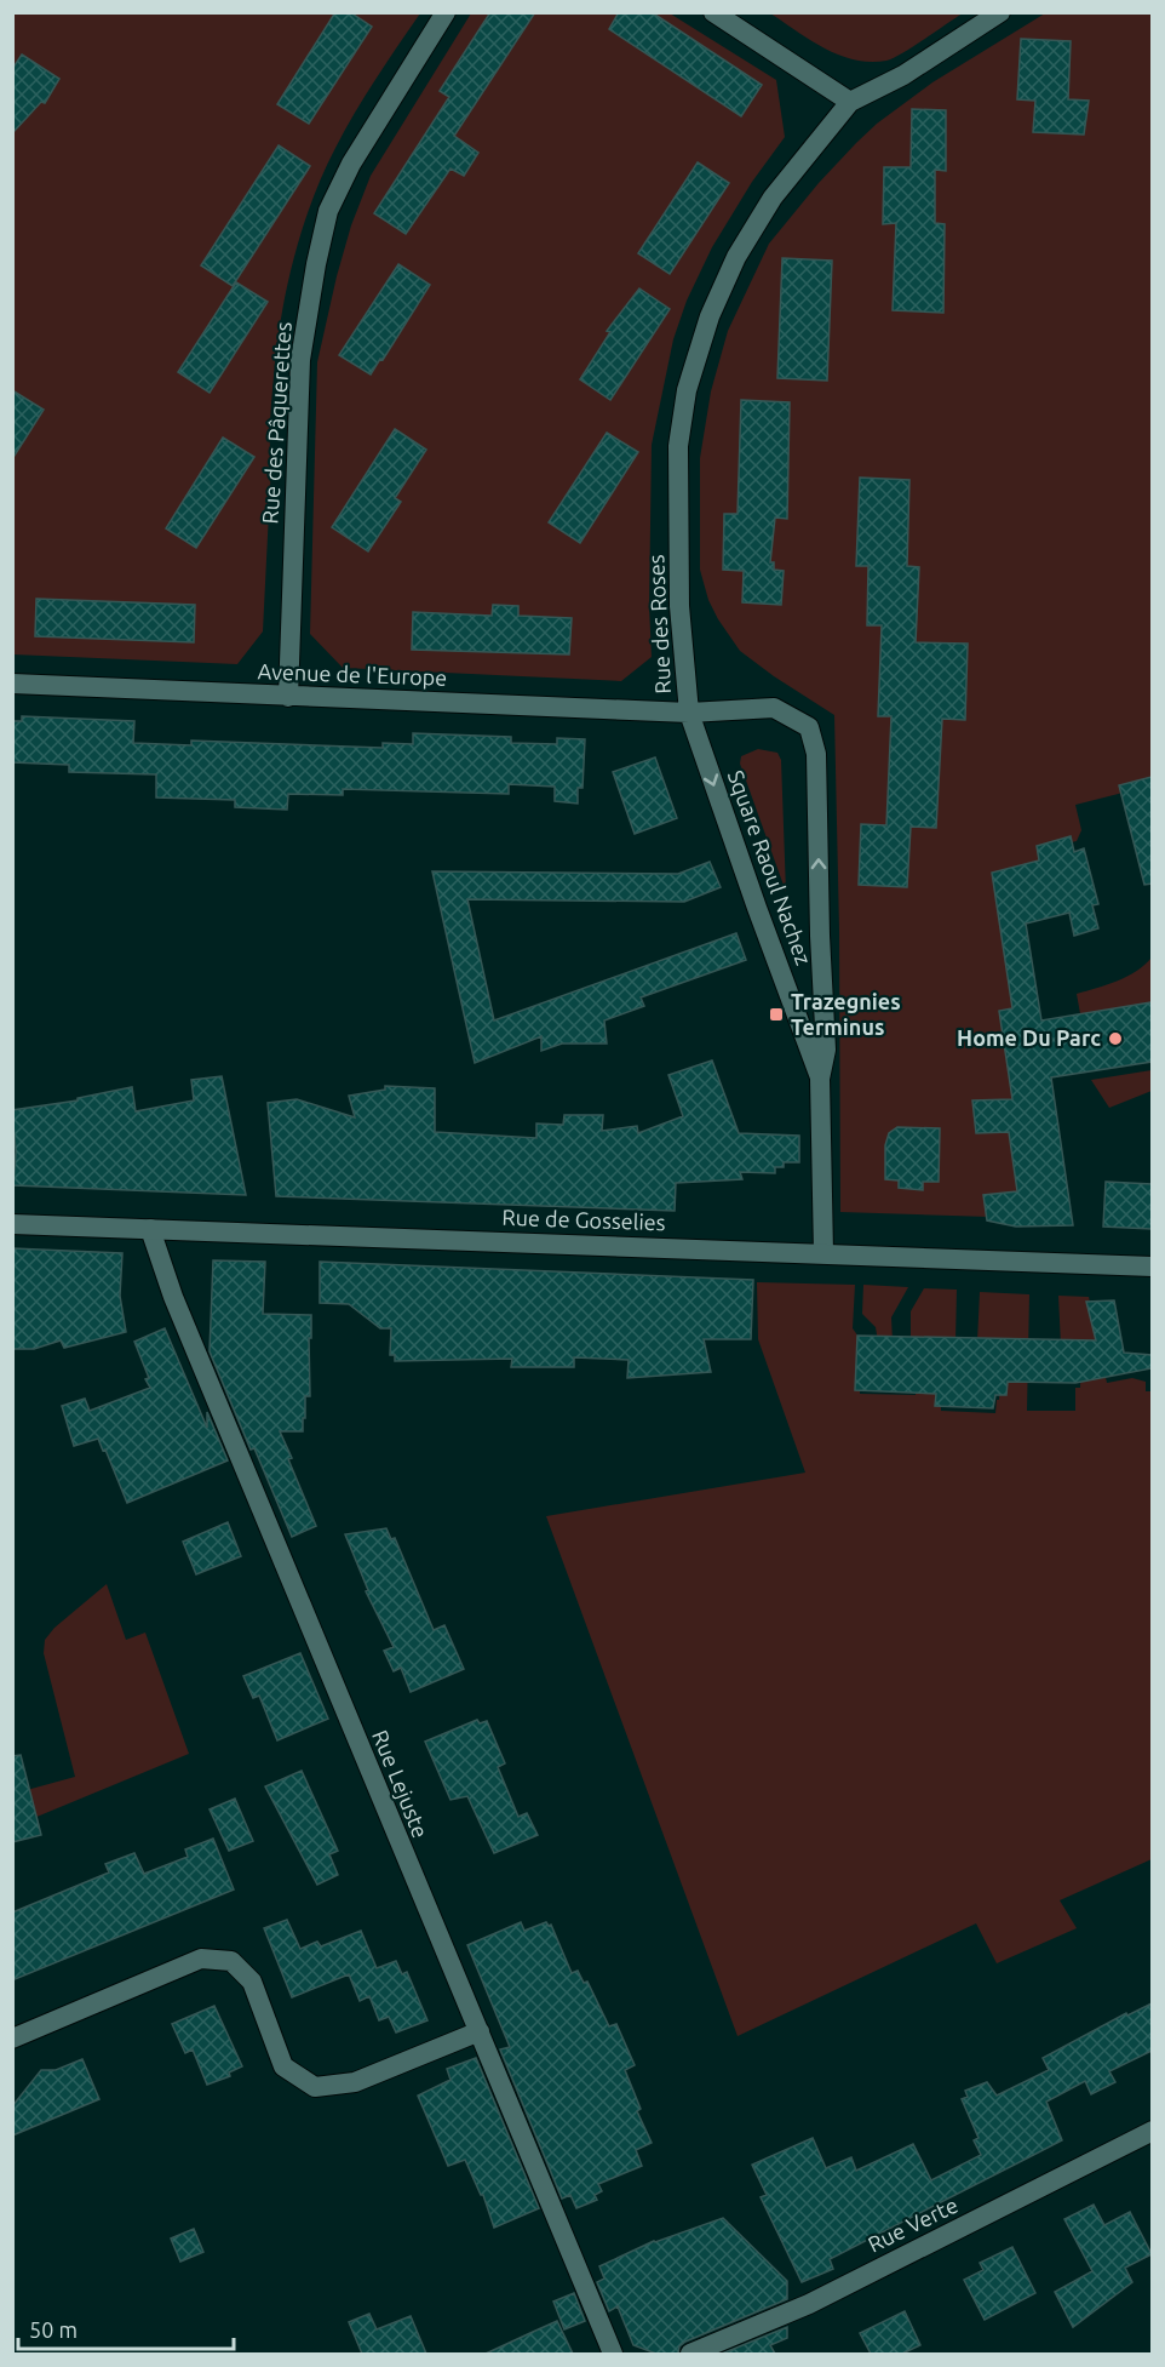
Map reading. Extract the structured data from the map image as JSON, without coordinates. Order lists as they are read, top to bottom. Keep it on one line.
{"streets":{"street":["Rue des Pâquerettes","Rue des Roses","Avenue de l'Europe","Square Raoul Nachez","Rue de Gosselies","Rue Lejuste","Rue Verte"]},"crossings":[["Rue des Pâquerettes","Avenue de l'Europe"],["Rue des Roses","Avenue de l'Europe"],["Rue des Roses","Square Raoul Nachez"],["Rue des Roses","Rue de Gosselies"],["Avenue de l'Europe","Square Raoul Nachez"],["Rue de Gosselies","Rue Lejuste"]],"one_way":["Square Raoul Nachez"],"places":{"transit":["Trazegnies Terminus"],"other":["Home Du Parc"]},"scale_bar":"50 m"}
